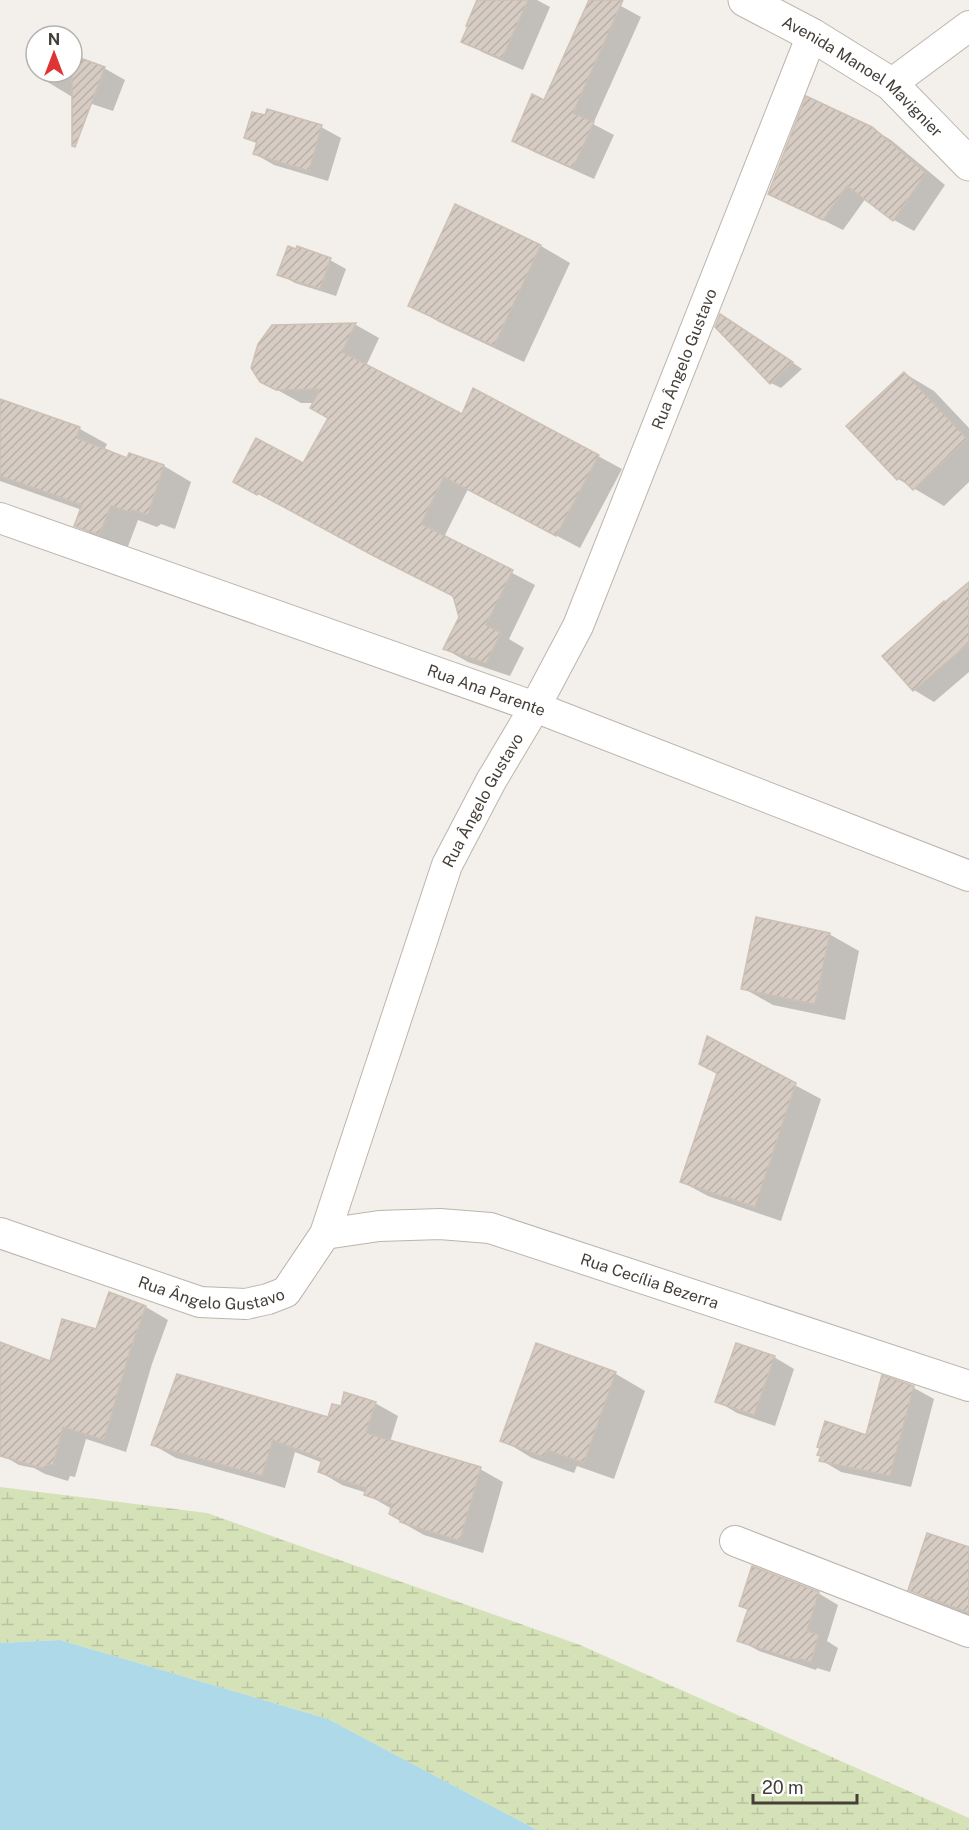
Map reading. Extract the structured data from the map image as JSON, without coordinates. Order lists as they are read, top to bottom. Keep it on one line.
{"streets":{"street":["Avenida Manoel Mavignier","Rua Ângelo Gustavo","Rua Ana Parente","Rua Cecília Bezerra"]},"crossings":[["Avenida Manoel Mavignier","Rua Ângelo Gustavo"],["Rua Ângelo Gustavo","Rua Ana Parente"],["Rua Ângelo Gustavo","Rua Cecília Bezerra"]],"scale_bar":"20 m","north":"top"}
